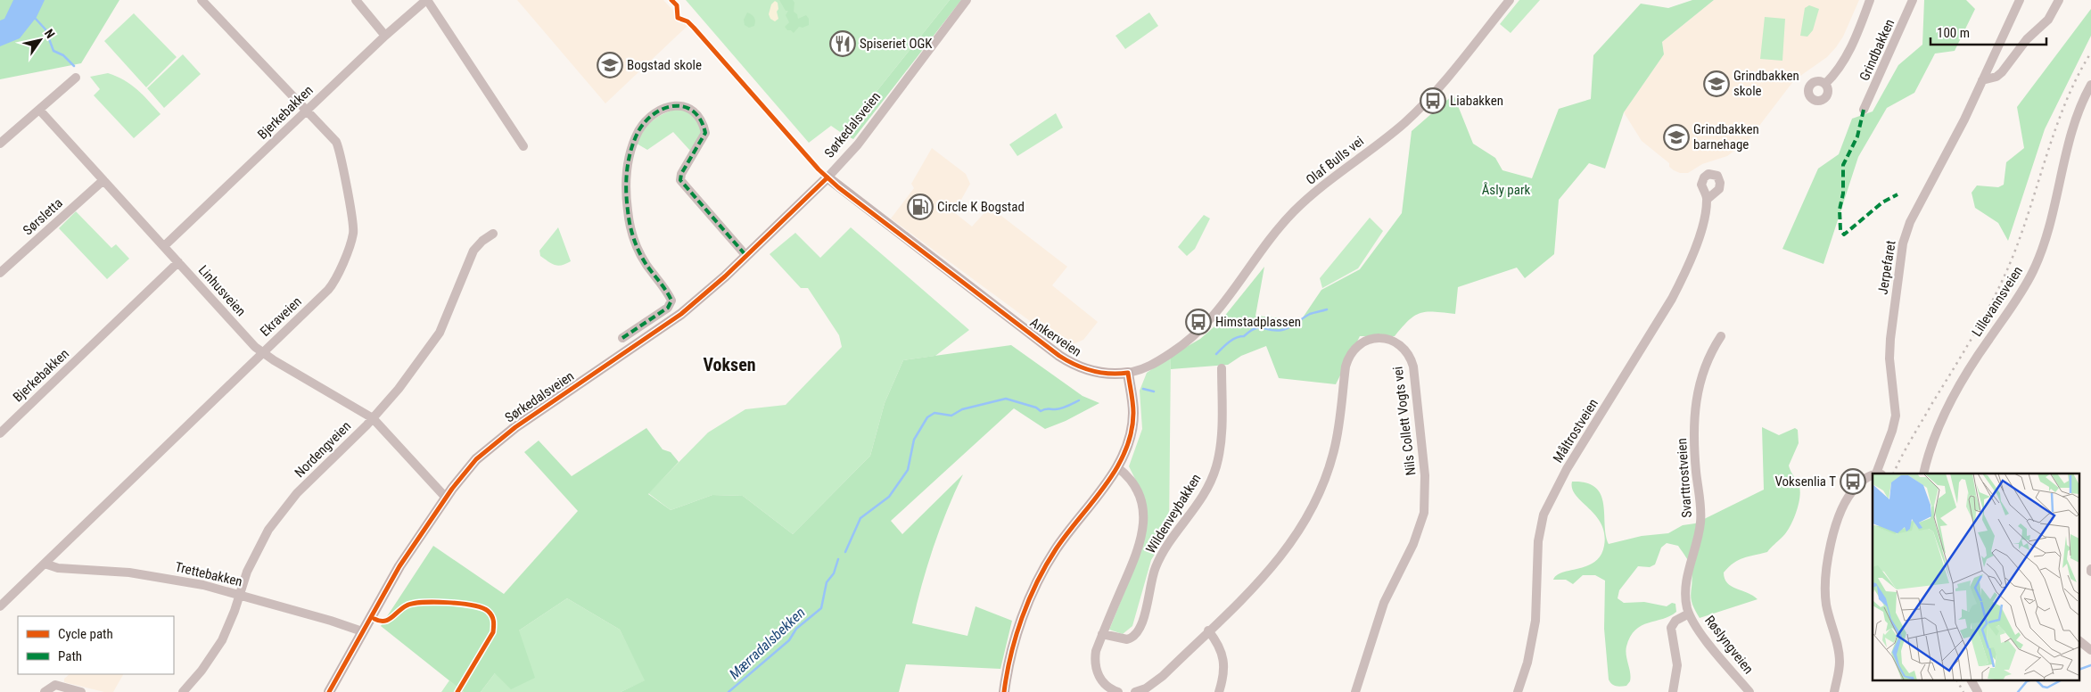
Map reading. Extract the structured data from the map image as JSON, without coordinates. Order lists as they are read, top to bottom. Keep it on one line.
{"streets":{"main road":["Sørkedalsveien","Ankerveien"],"street":["Grindbakken","Bjerkebakken","Olaf Bulls vei","Sørsletta","Jerpefaret","Linhusveien","Lillevannsveien","Ekraveien","Nils Collett Vogts vei","Måltrostveien","Nordengveien","Svarttrostveien","Wildenveybakken","Trettebakken","Røslyngveien"]},"crossings":[["Bjerkebakken","Linhusveien"],["Bjerkebakken","Ekraveien"],["Sørkedalsveien","Linhusveien"],["Sørkedalsveien","Ankerveien"],["Sørkedalsveien","Trettebakken"],["Olaf Bulls vei","Ankerveien"],["Sørsletta","Linhusveien"],["Linhusveien","Ekraveien"],["Linhusveien","Nordengveien"],["Ekraveien","Trettebakken"],["Nordengveien","Trettebakken"],["Svarttrostveien","Røslyngveien"]],"districts":["Voksen"],"water":["Mærradalsbekken"],"parks":["Åsly park"],"places":{"restaurant":["Spiseriet OGK"],"school or university":["Bogstad skole","Grindbakken skole","Grindbakken barnehage"],"bus stop":["Liabakken","Himstadplassen","Voksenlia T"],"fuel station":["Circle K Bogstad"]},"legend":["Cycle path","Path"],"scale_bar":"100 m","north":"top right"}
